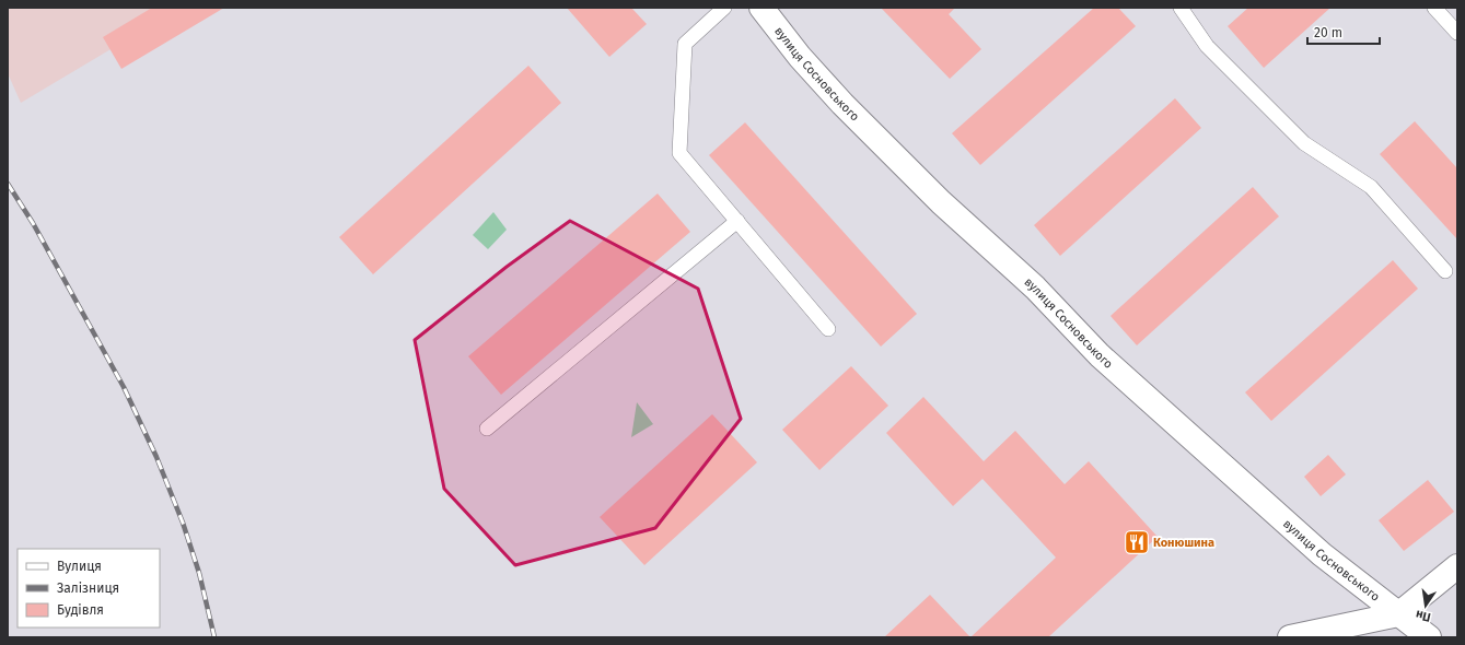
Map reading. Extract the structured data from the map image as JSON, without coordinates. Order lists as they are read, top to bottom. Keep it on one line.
{"streets":{"street":["вулиця Сосновського"]},"places":{"restaurant":["Конюшина"]},"legend":["Вулиця","Залізниця","Будівля"],"scale_bar":"20 m","north":"bottom"}
